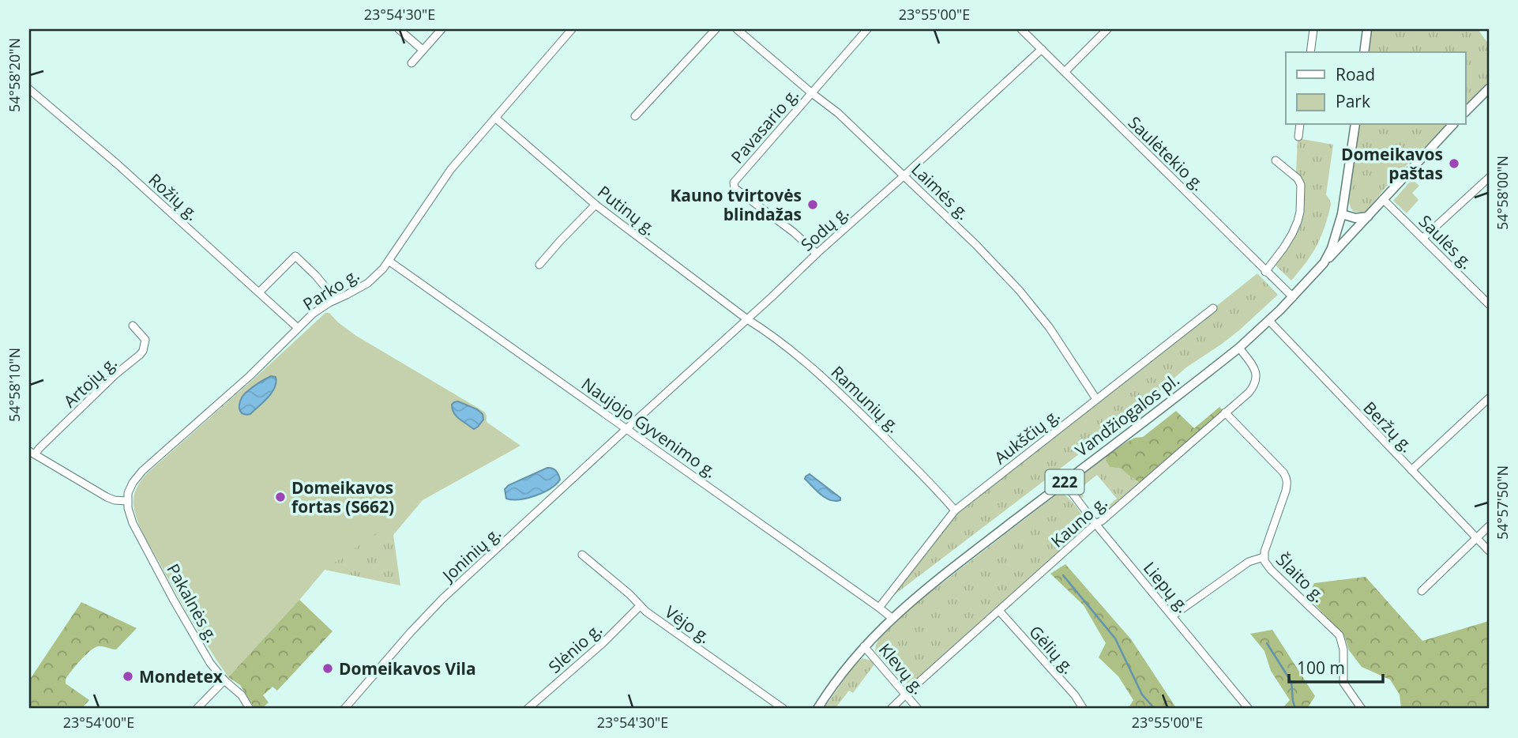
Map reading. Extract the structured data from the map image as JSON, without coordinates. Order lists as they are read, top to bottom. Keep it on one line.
{"streets":{"main road":["Vandžiogalos pl.","222"],"street":["Pavasario g.","Saulėtekio g.","Laimės g.","Rožių g.","Putinų g.","Sodų g.","Saulės g.","Parko g.","Artojų g.","Ramunių g.","Beržų g.","Naujojo Gyvenimo g.","Aukščių g.","Kauno g.","Joninių g.","Šlaito g.","Liepų g.","Pakalnės g.","Vėjo g.","Slėnio g.","Gėlių g.","Klevų g."]},"crossings":[["Pavasario g.","Laimės g."],["Pavasario g.","Sodų g."],["Saulėtekio g.","Sodų g."],["Saulėtekio g.","Vandžiogalos pl."],["Laimės g.","Sodų g."],["Laimės g.","Aukščių g."],["Rožių g.","Parko g."],["Putinų g.","Sodų g."],["Putinų g.","Parko g."],["Putinų g.","Ramunių g."],["Sodų g.","Ramunių g."],["Sodų g.","Naujojo Gyvenimo g."],["Sodų g.","Joninių g."],["Parko g.","Naujojo Gyvenimo g."],["Parko g.","Pakalnės g."],["Ramunių g.","Aukščių g."],["Vandžiogalos pl.","Beržų g."],["Vandžiogalos pl.","Naujojo Gyvenimo g."],["Vandžiogalos pl.","Kauno g."],["Vandžiogalos pl.","Liepų g."],["Vandžiogalos pl.","Klevų g."],["Naujojo Gyvenimo g.","Aukščių g."],["Naujojo Gyvenimo g.","Joninių g."],["Kauno g.","Šlaito g."],["Kauno g.","Liepų g."],["Kauno g.","Gėlių g."],["Kauno g.","Klevų g."],["Vėjo g.","Slėnio g."]],"places":["Domeikavos paštas","Kauno tvirtovės blindažas","Domeikavos fortas (S662)","Domeikavos Vila","Mondetex"],"legend":["Road","Park"],"scale_bar":"100 m","coordinates":["23°54'30\"E","23°55'00\"E","54°58'20\"N","54°58'00\"N","54°58'10\"N","54°57'50\"N","23°54'00\"E"]}
